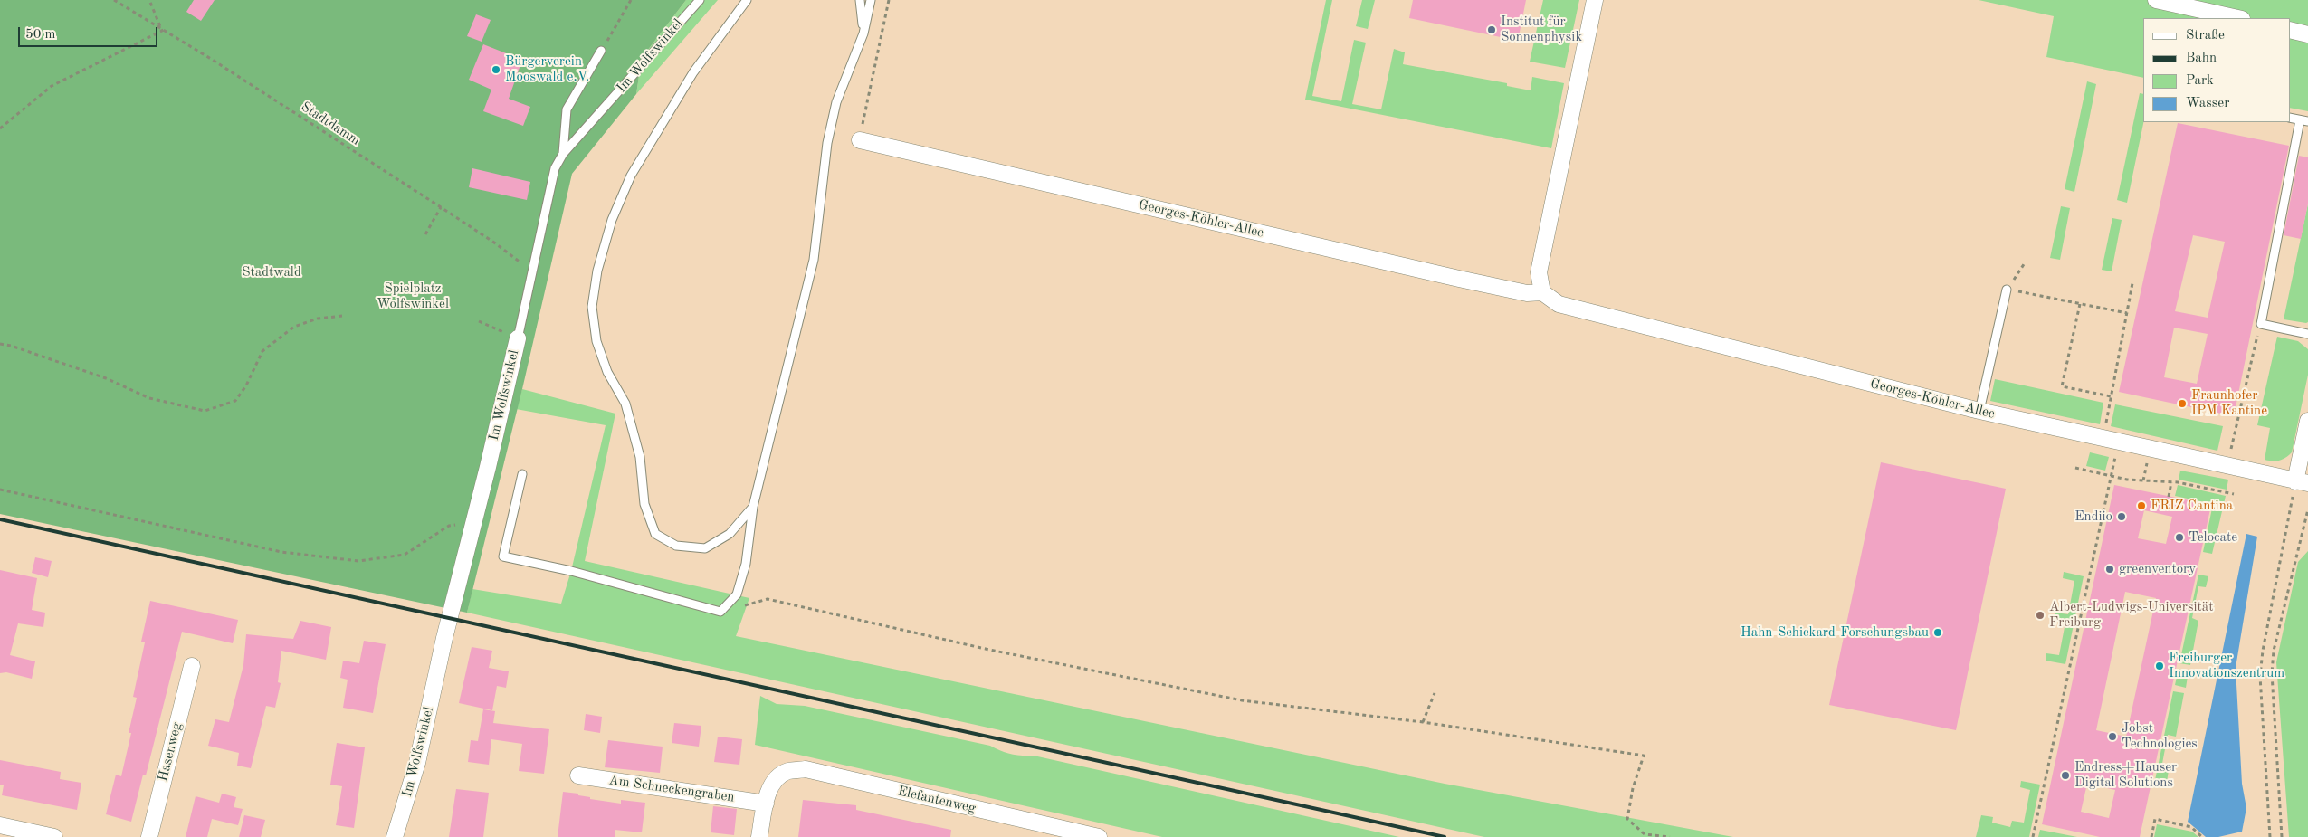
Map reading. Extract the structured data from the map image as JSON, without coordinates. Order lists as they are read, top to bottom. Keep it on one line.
{"streets":{"street":["Im Wolfswinkel","Georges-Köhler-Allee","Hasenweg","Am Schneckengraben","Elefantenweg"],"path":["Stadtdamm"]},"crossings":[["Im Wolfswinkel","Stadtdamm"],["Am Schneckengraben","Elefantenweg"]],"parks":["Stadtwald","Spielplatz Wolfswinkel"],"places":["Institut für Sonnenphysik","Bürgerverein Mooswald e.V.","Fraunhofer IPM Kantine","FRIZ Cantina","Endiio","Telocate","greenventory","Albert-Ludwigs-Universität Freiburg","Hahn-Schickard-Forschungsbau","Freiburger Innovationszentrum","Jobst Technologies","Endress+Hauser Digital Solutions"],"legend":["Straße","Bahn","Park","Wasser"],"scale_bar":"50 m"}
